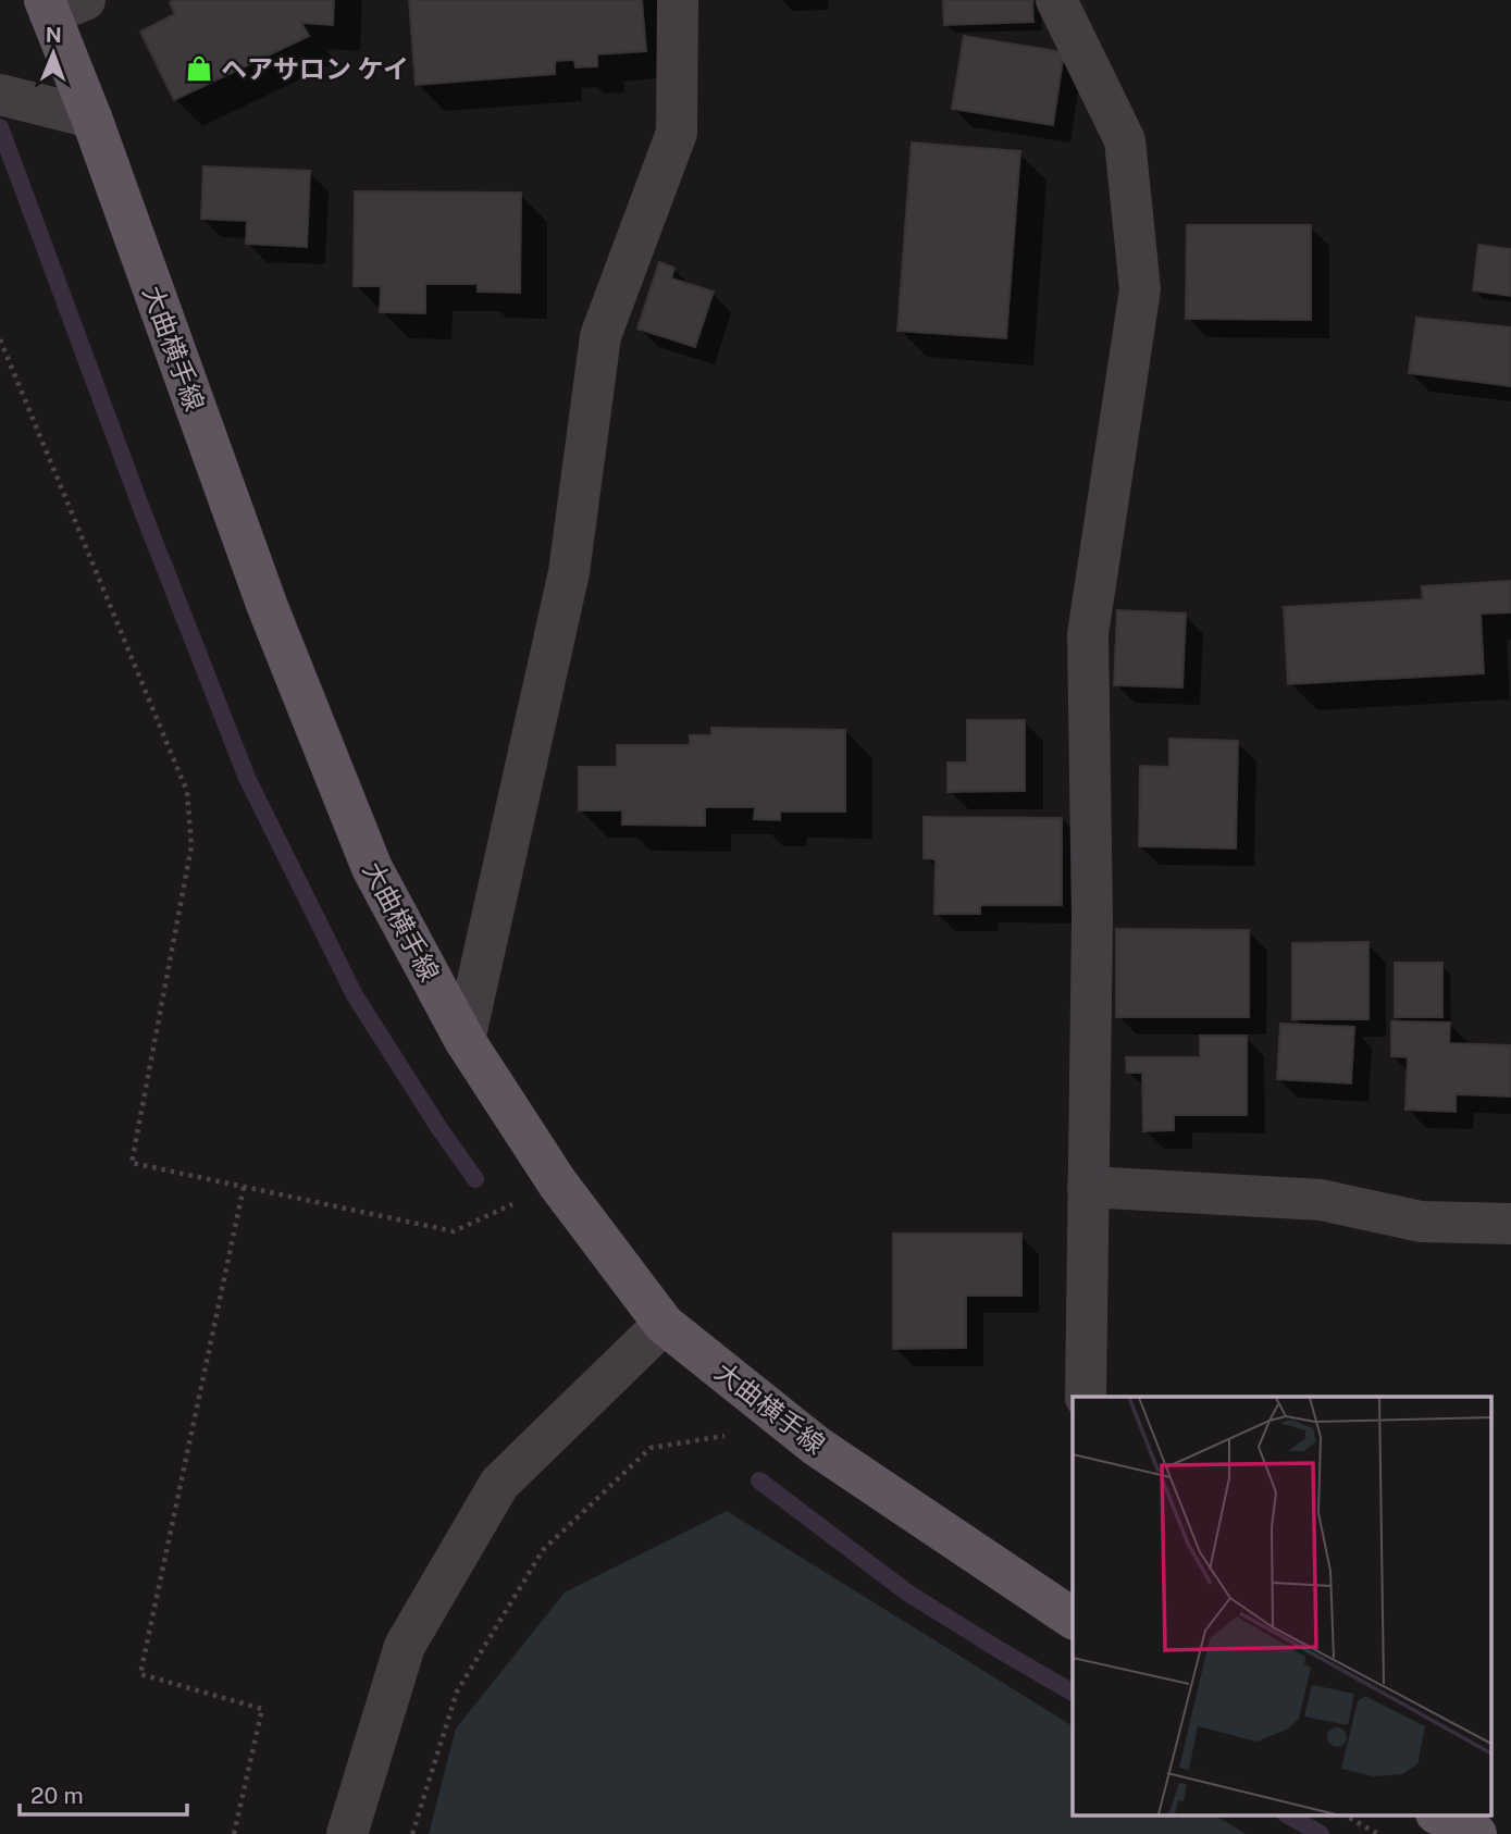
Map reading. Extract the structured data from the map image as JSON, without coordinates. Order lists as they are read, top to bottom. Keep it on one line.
{"streets":{"main road":["大曲横手線"]},"places":{"shop":["ヘアサロン ケイ"]},"scale_bar":"20 m","north":"top"}
